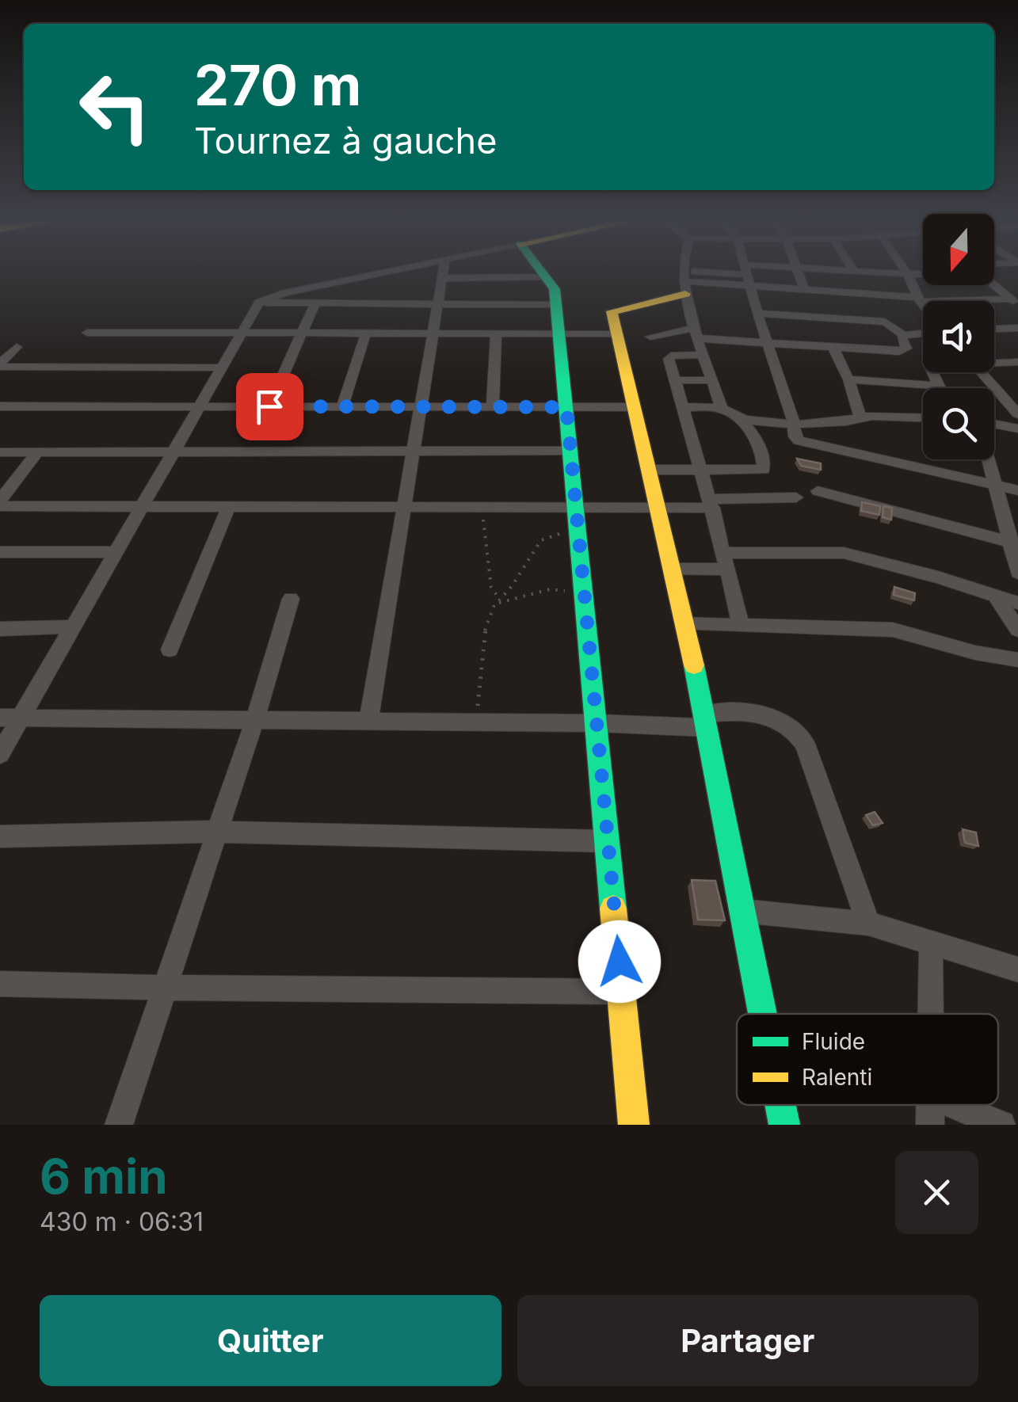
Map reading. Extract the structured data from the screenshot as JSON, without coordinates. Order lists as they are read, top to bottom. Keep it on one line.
{"legend":["Fluide","Ralenti"],"north":"bottom","page":{"turn":["270 m","Tournez à gauche"],"heading":["6 min","430 m · 06:31"],"buttons":["Quitter","Partager"]}}
